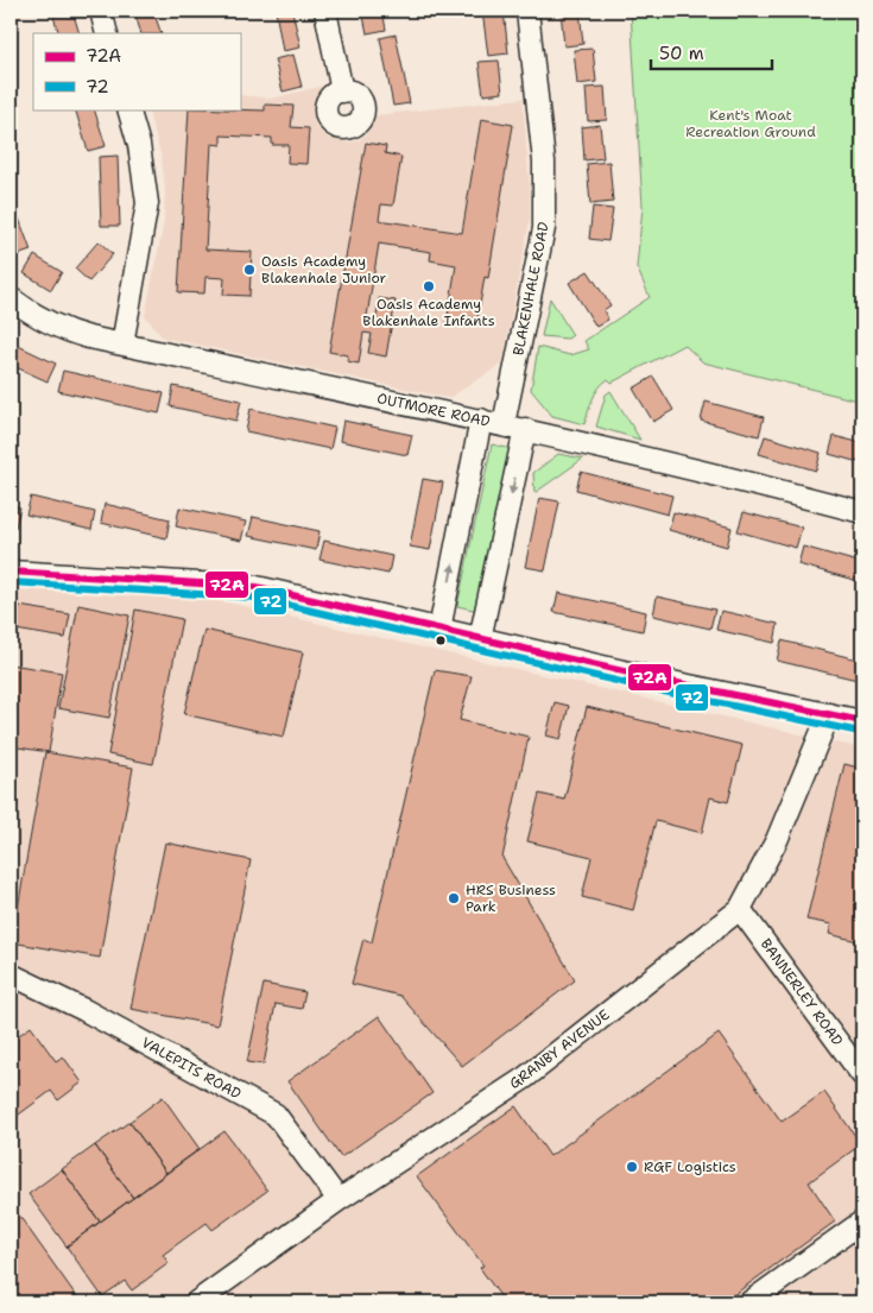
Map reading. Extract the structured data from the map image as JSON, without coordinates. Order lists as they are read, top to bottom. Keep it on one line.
{"streets":{"street":["BLAKENHALE ROAD","OUTMORE ROAD","BANNERLEY ROAD","GRANBY AVENUE","VALEPITS ROAD"]},"crossings":[["BLAKENHALE ROAD","OUTMORE ROAD"],["BANNERLEY ROAD","GRANBY AVENUE"],["GRANBY AVENUE","VALEPITS ROAD"]],"parks":["Kent's Moat Recreation Ground"],"places":["Oasis Academy Blakenhale Junior","Oasis Academy Blakenhale Infants","HRS Business Park","RGF Logistics"],"lines":["transit line 72A","transit line 72"],"legend":["72A","72"],"scale_bar":"50 m"}
